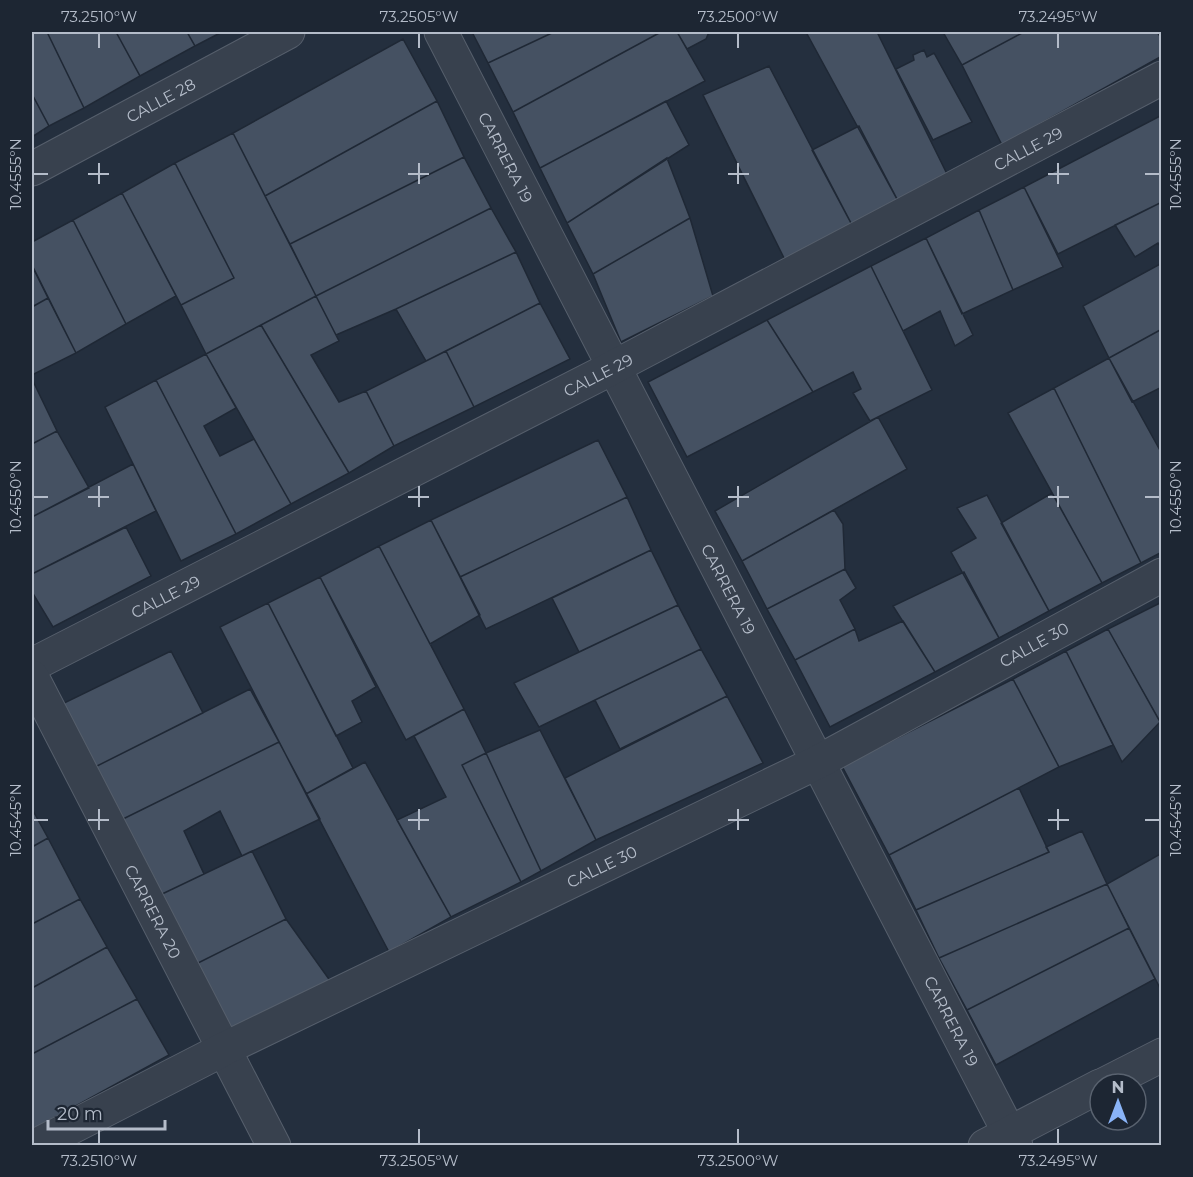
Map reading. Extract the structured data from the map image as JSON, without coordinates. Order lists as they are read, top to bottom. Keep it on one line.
{"streets":{"street":["CALLE 28","CALLE 29","CARRERA 19","CALLE 30","CARRERA 20"]},"crossings":[["CALLE 29","CARRERA 19"],["CARRERA 19","CALLE 30"],["CALLE 30","CARRERA 20"]],"scale_bar":"20 m","north":"top","coordinates":["73.2510°W","73.2505°W","73.2500°W","73.2495°W","10.4555°N","10.4550°N","10.4545°N"]}
